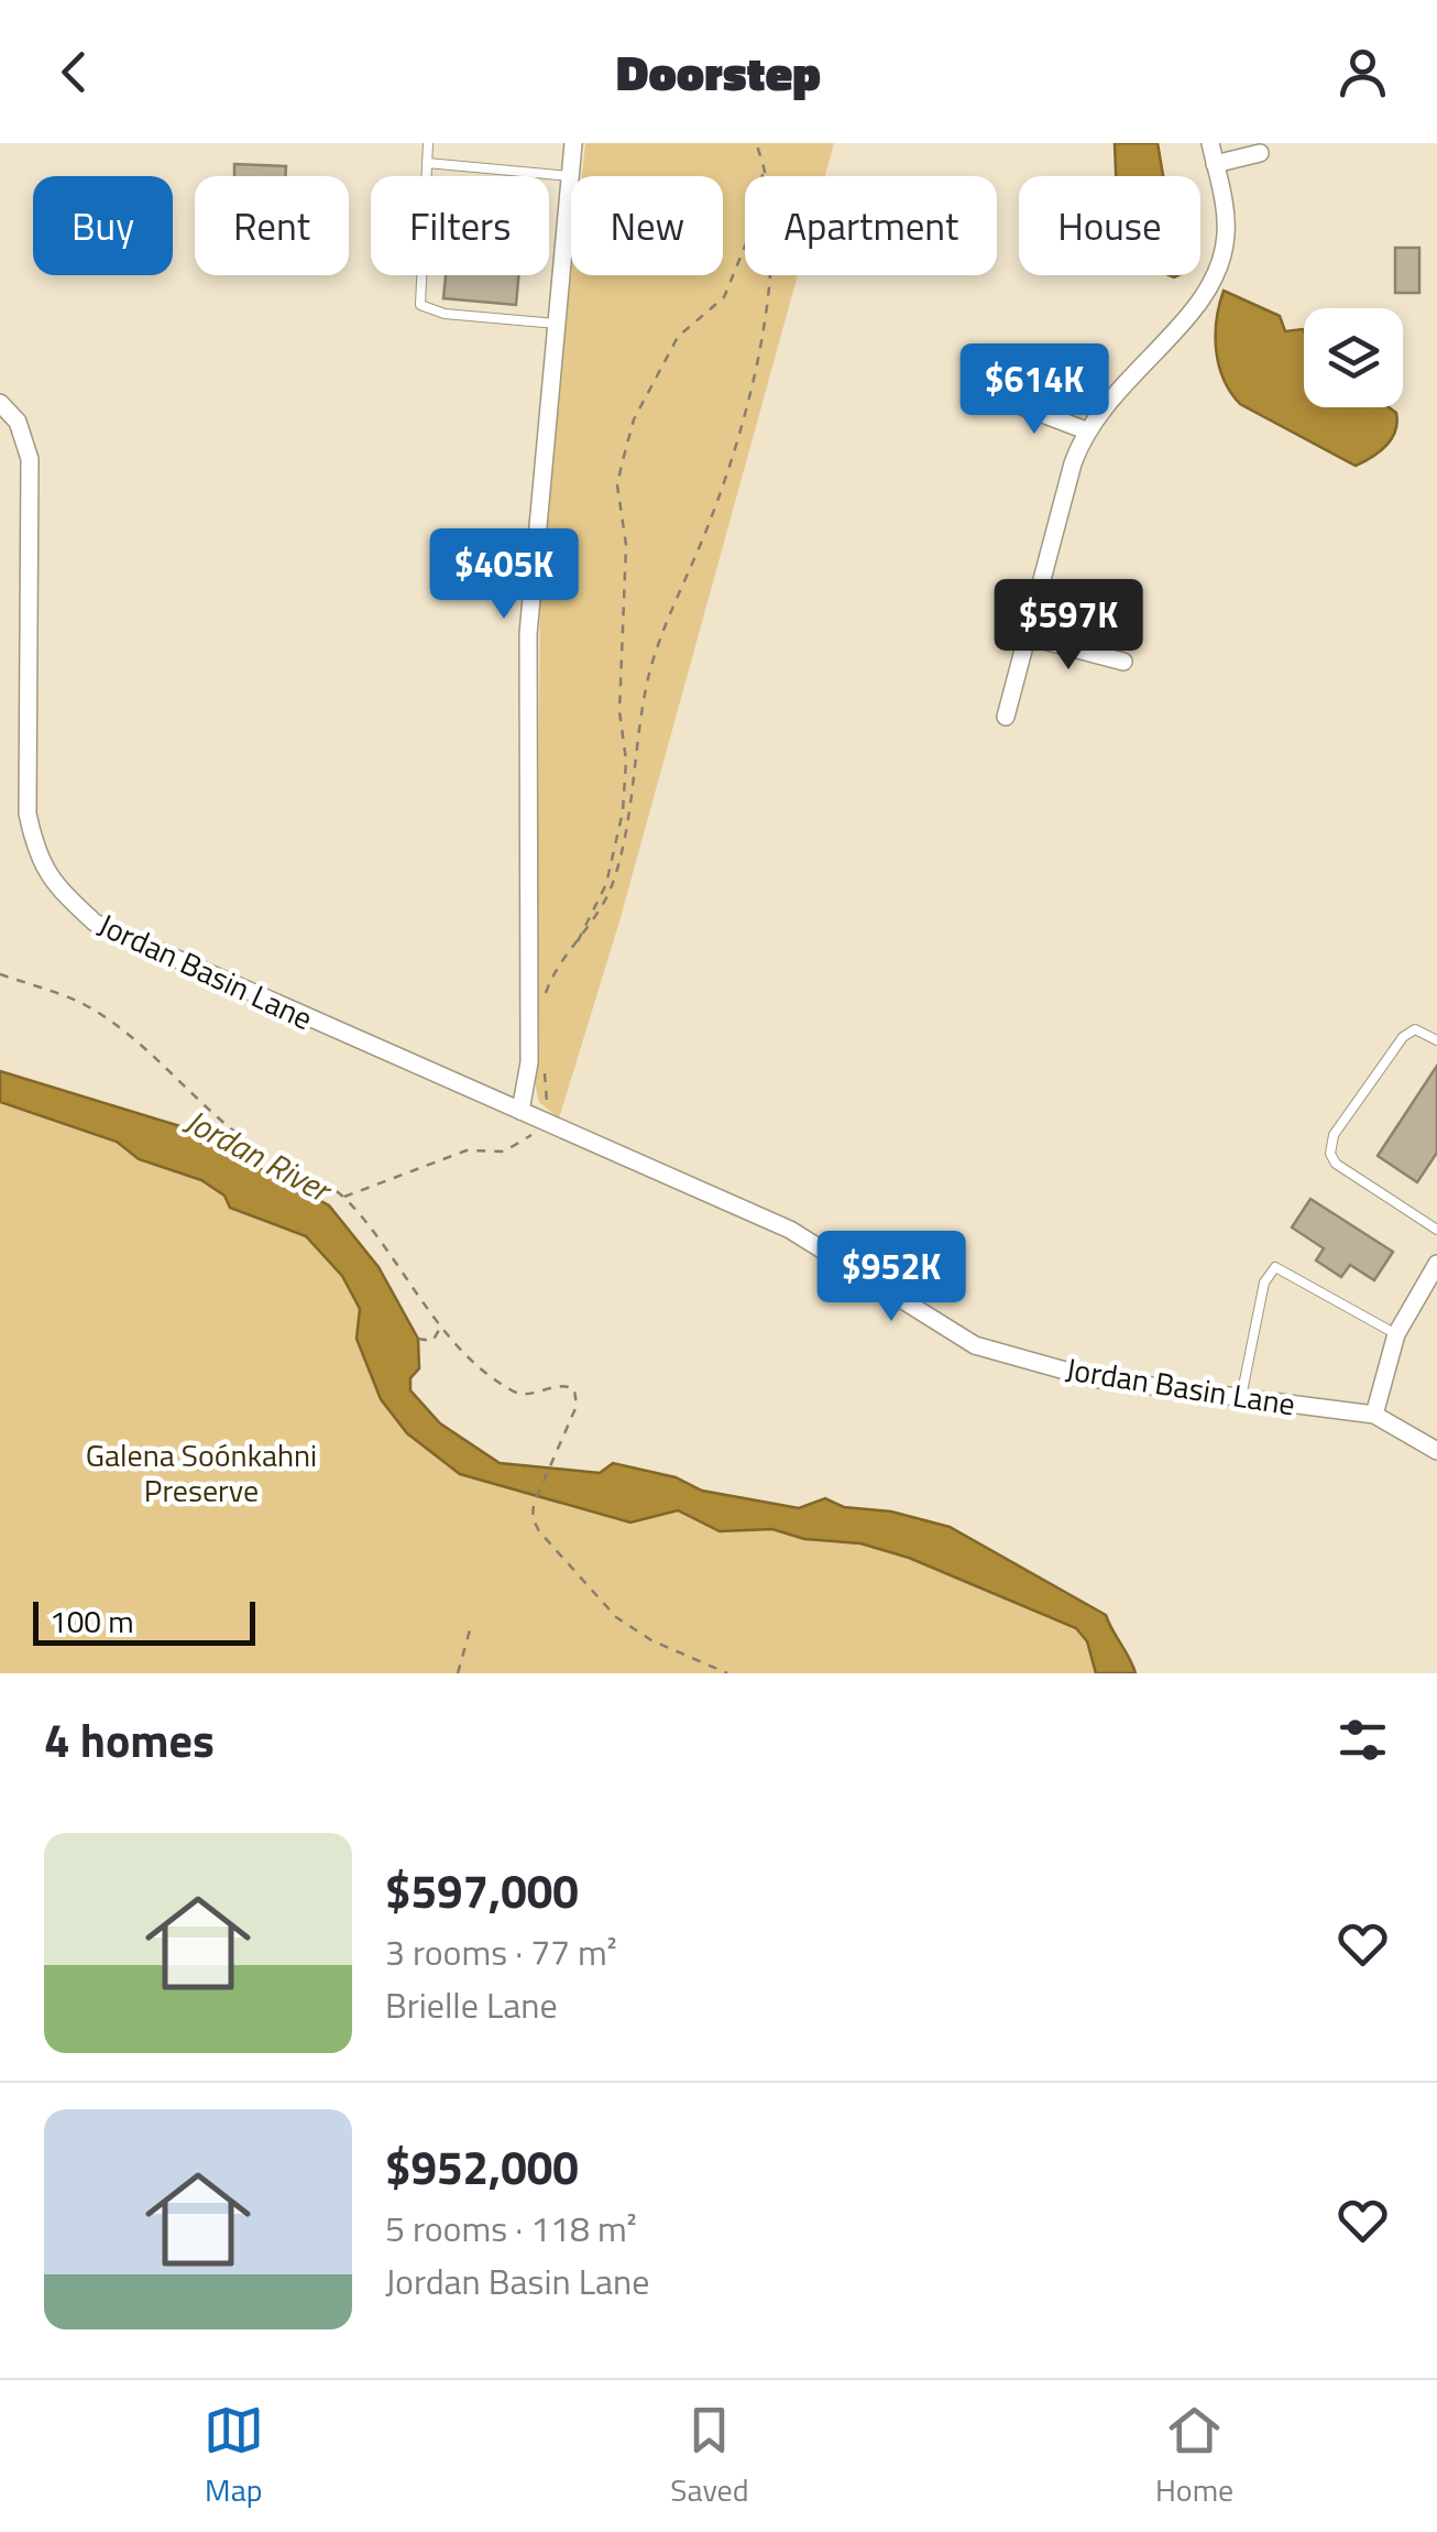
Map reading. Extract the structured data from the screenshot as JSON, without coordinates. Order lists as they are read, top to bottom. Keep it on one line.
{"streets":{"street":["Jordan Basin Lane"]},"water":["Jordan River"],"parks":["Galena Soónkahni Preserve"],"scale_bar":"100 m","page":{"header":"Doorstep","chip":["Buy","Rent","Filters","New","Apartment","House"],"price":["$614K","$405K","$597K","$952K"],"scale":"100 m","heading":"4 homes","list":[{"name":"$597,000","note":"3 rooms · 77 m² · Brielle Lane"},{"name":"$952,000","note":"5 rooms · 118 m² · Jordan Basin Lane"}],"tabs":["Map","Saved","Home"]}}
